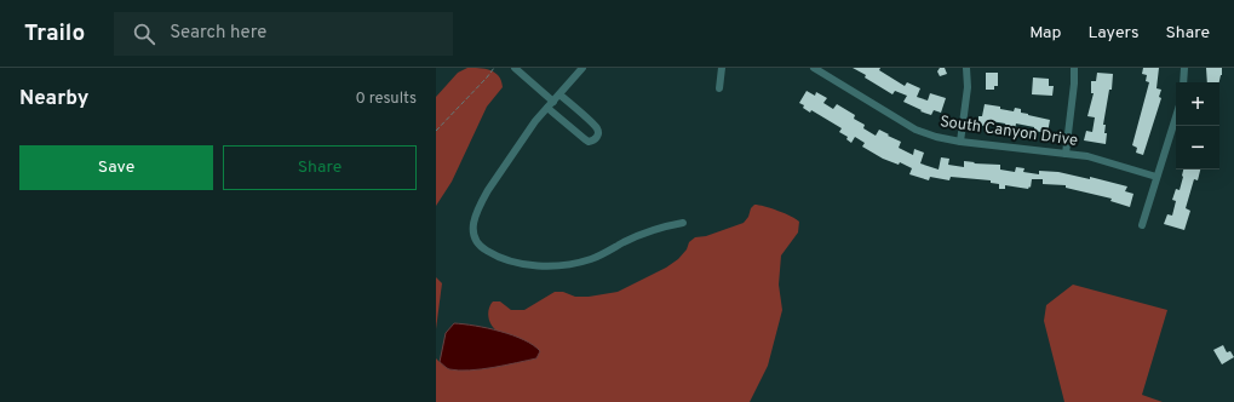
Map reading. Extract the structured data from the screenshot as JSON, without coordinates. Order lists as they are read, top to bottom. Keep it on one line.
{"streets":{"street":["South Canyon Drive"]},"page":{"header":"Trailo","search":"Search here","nav":["Map","Layers","Share"],"heading":["Nearby","0 results"],"map_buttons":["+","−"],"buttons":["Save","Share"]}}
